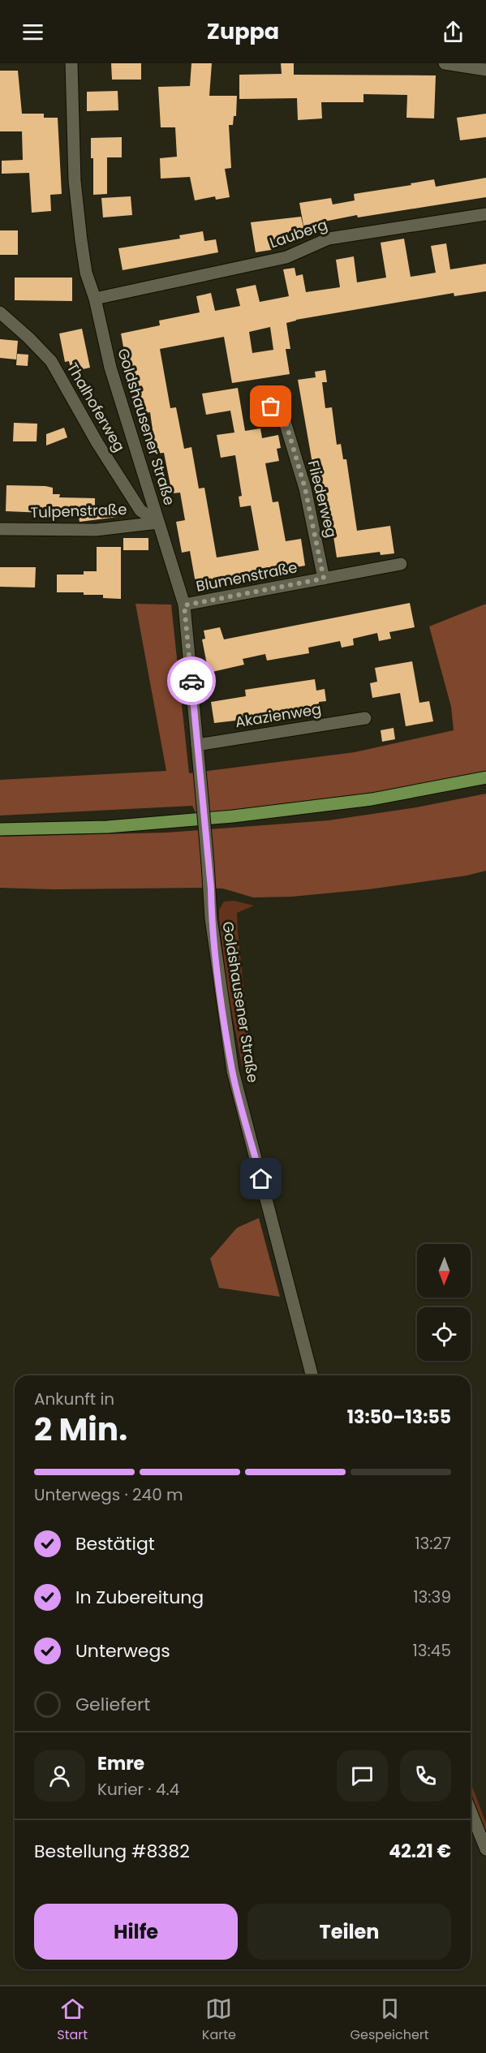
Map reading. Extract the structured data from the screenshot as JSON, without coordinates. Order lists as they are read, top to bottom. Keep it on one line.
{"streets":{"street":["Lauberg","Thalhoferweg","Goldshausener Straße","Fliederweg","Tulpenstraße","Blumenstraße","Akazienweg"]},"crossings":[["Lauberg","Goldshausener Straße"],["Thalhoferweg","Goldshausener Straße"],["Thalhoferweg","Tulpenstraße"],["Goldshausener Straße","Tulpenstraße"],["Goldshausener Straße","Blumenstraße"],["Goldshausener Straße","Akazienweg"],["Fliederweg","Blumenstraße"]],"north":"bottom","page":{"header":"Zuppa","heading":["2 Min.","Ankunft in","13:50–13:55"],"panel":["Emre","Kurier · 4.4","Bestellung #8382","42.21 €"],"bar":"Unterwegs · 240 m","list":[["Bestätigt","13:27"],["In Zubereitung","13:39"],["Unterwegs","13:45"],"Geliefert"],"buttons":["Hilfe","Teilen"],"tabs":["Start","Karte","Gespeichert"]}}
